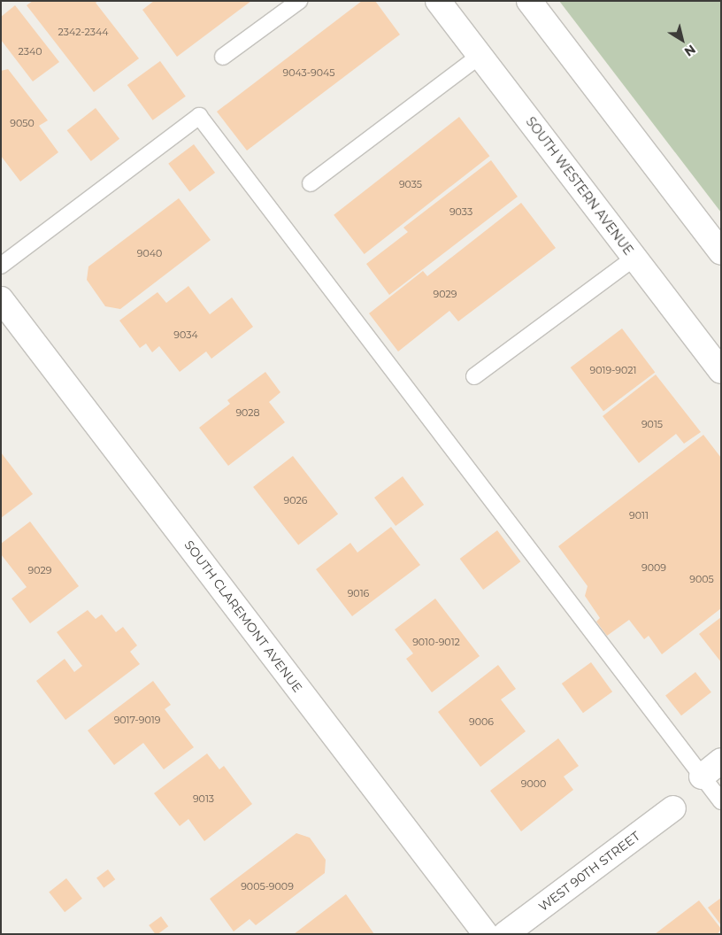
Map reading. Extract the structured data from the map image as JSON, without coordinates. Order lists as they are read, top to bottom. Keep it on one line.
{"streets":{"street":["SOUTH WESTERN AVENUE","SOUTH CLAREMONT AVENUE","WEST 90TH STREET"]},"house_numbers":["2342-2344","2340","9043-9045","9050","9035","9033","9040","9029","9034","9019-9021","9028","9015","9026","9011","9009","9029","9005","9016","9010-9012","9017-9019","9006","9000","9013","9005-9009"],"north":"bottom right"}
